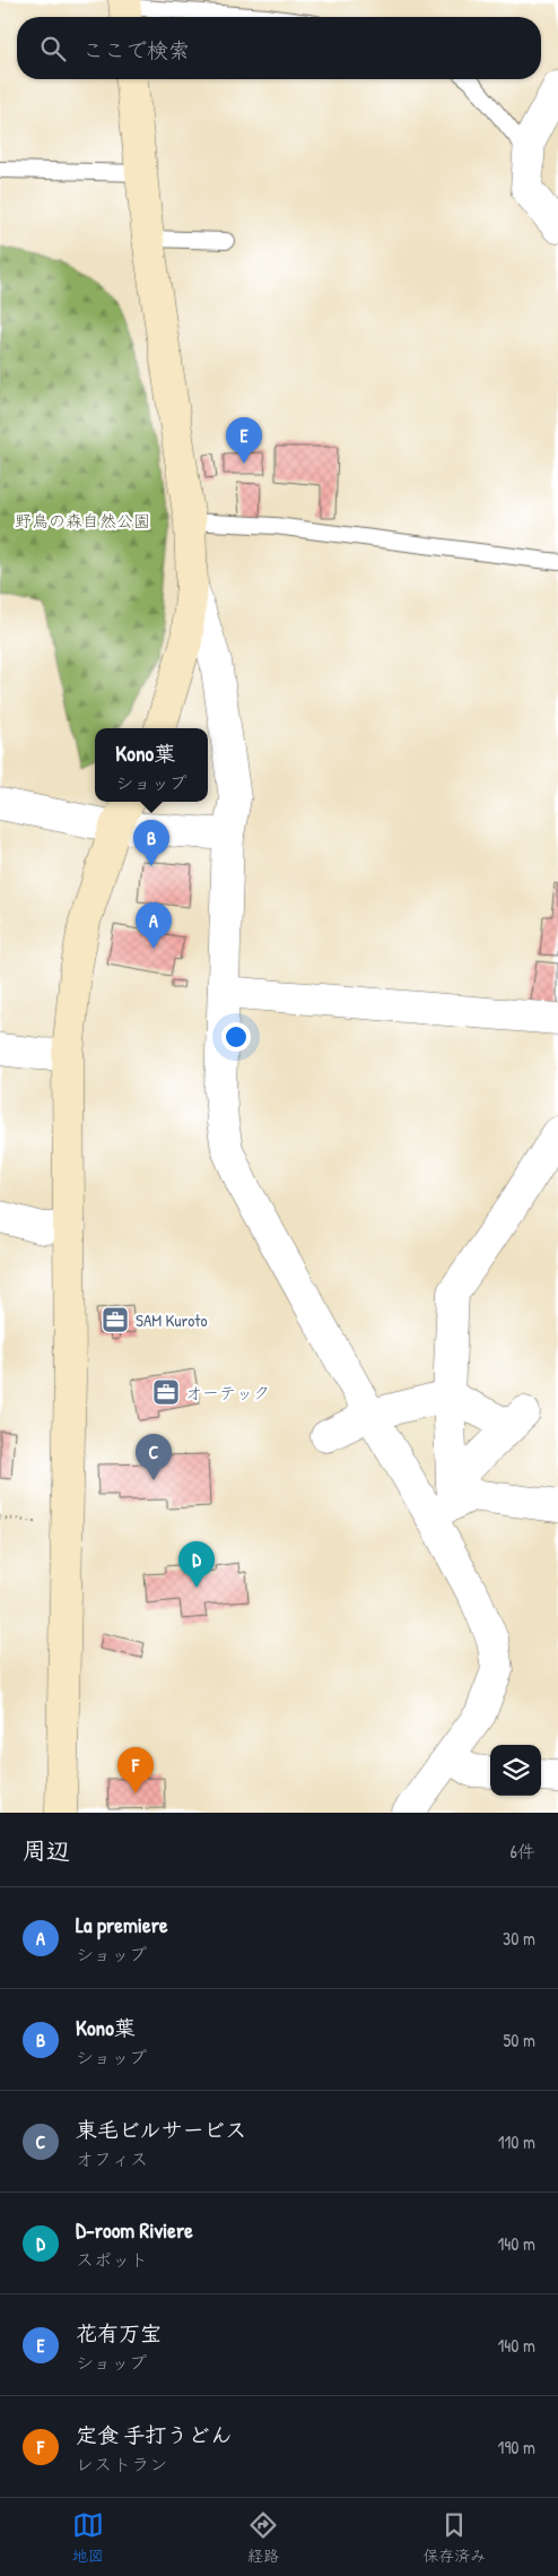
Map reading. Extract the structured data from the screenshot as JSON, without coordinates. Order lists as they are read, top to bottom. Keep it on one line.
{"parks":["野鳥の森自然公園"],"places":{"office":["SAM Kuroto","オーテック"]},"page":{"search":"ここで検索","pins":["E","B","A","C","D","F"],"popup":["Kono葉","ショップ"],"heading":["周辺","6件"],"list":[{"mark":"A","name":"La premiere","note":"ショップ","value":"30 m"},{"mark":"B","name":"Kono葉","note":"ショップ","value":"50 m"},{"mark":"C","name":"東毛ビルサービス","note":"オフィス","value":"110 m"},{"mark":"D","name":"D-room Riviere","note":"スポット","value":"140 m"},{"mark":"E","name":"花有万宝","note":"ショップ","value":"140 m"},{"mark":"F","name":"定食 手打うどん","note":"レストラン","value":"190 m"}],"nav":["地図","経路","保存済み"]}}
